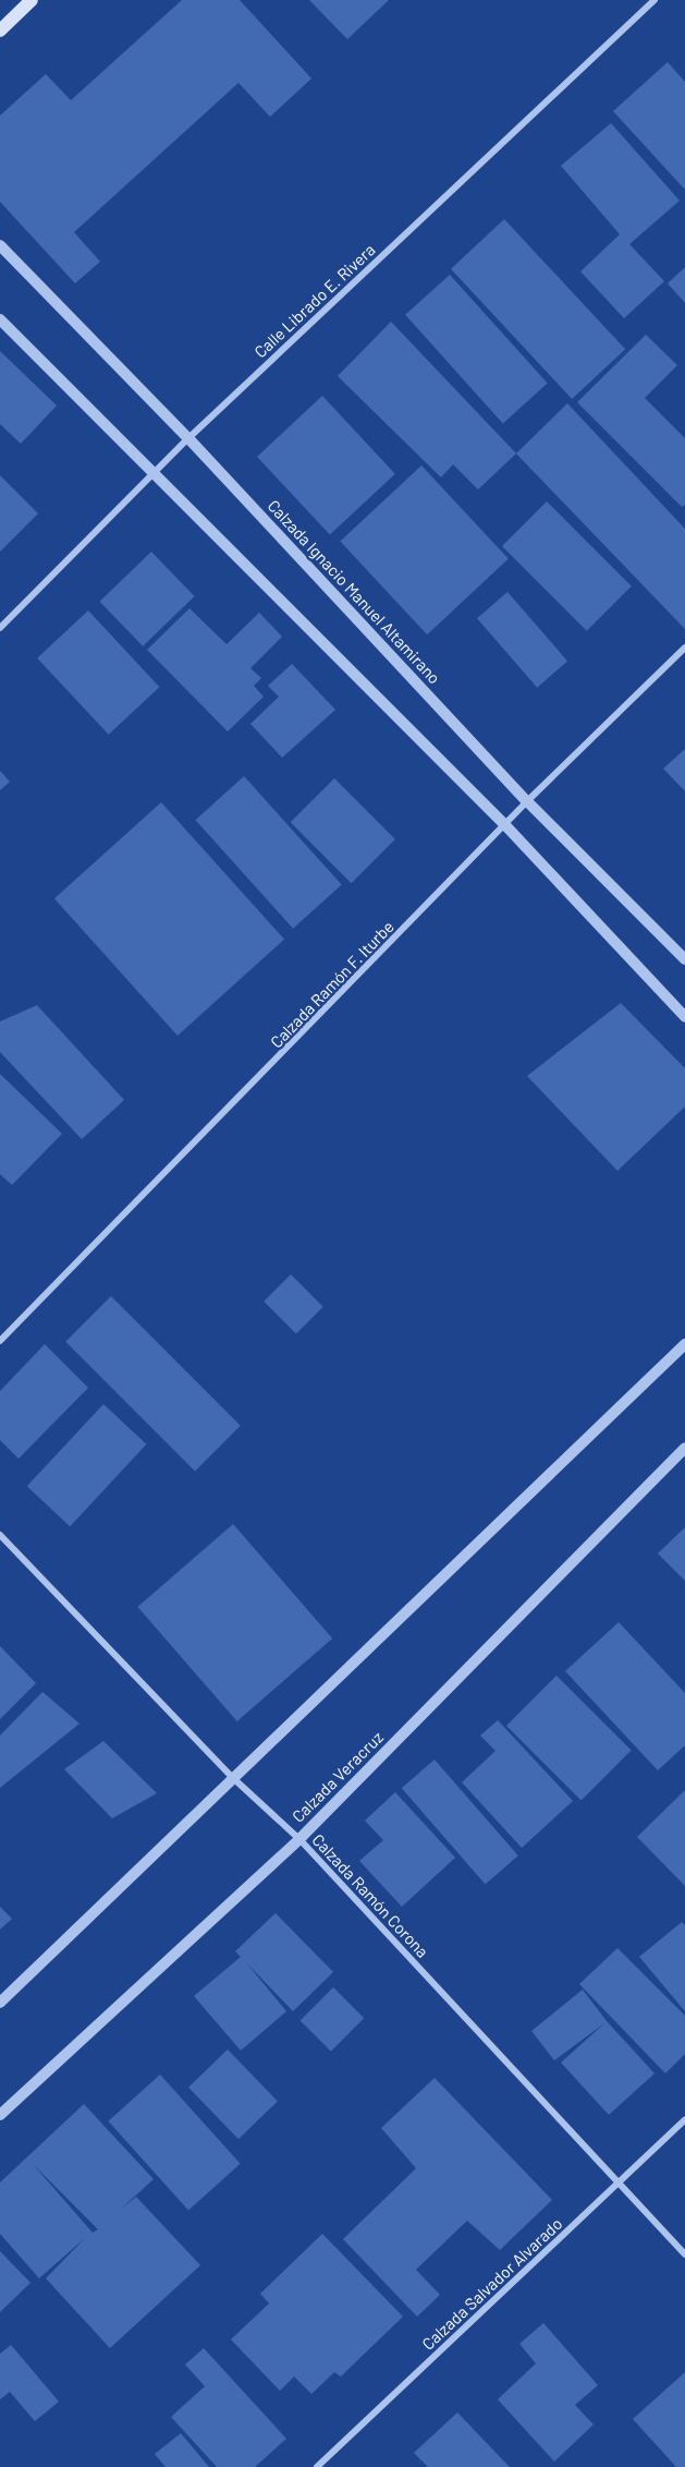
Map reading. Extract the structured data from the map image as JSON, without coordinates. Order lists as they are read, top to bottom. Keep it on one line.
{"streets":{"street":["Calle Librado E. Rivera","Calzada Ignacio Manuel Altamirano","Calzada Ramón F. Iturbe","Calzada Veracruz","Calzada Ramón Corona","Calzada Salvador Alvarado"]},"crossings":[["Calle Librado E. Rivera","Calzada Ignacio Manuel Altamirano"],["Calzada Ignacio Manuel Altamirano","Calzada Ramón F. Iturbe"],["Calzada Veracruz","Calzada Ramón Corona"],["Calzada Ramón Corona","Calzada Salvador Alvarado"]]}
